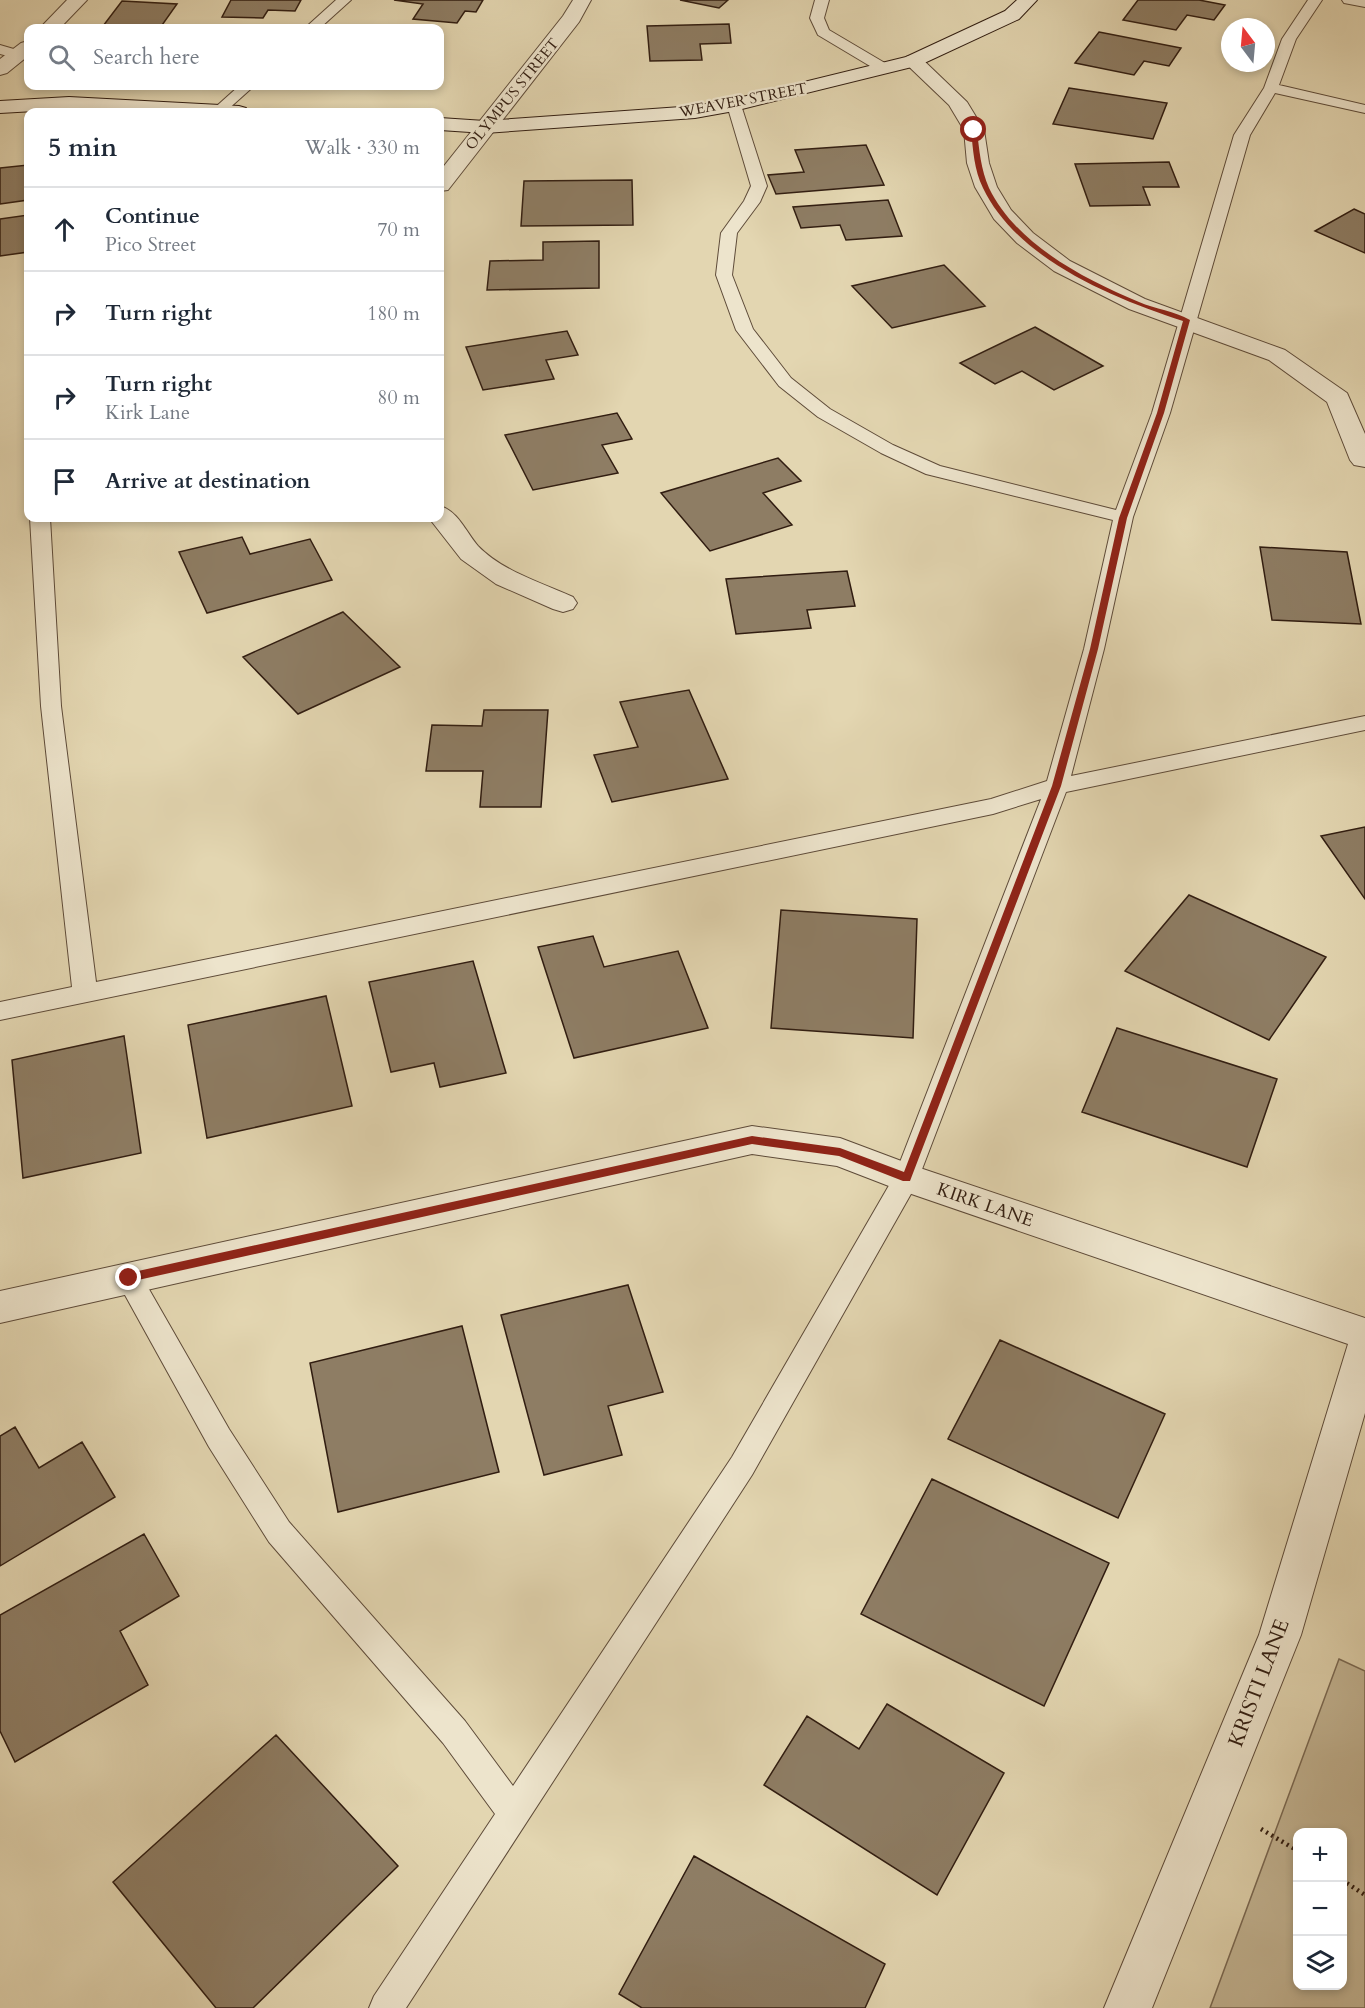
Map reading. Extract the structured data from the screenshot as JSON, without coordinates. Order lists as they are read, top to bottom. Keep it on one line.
{"streets":{"street":["OLYMPUS STREET","WEAVER STREET","KIRK LANE","KRISTI LANE"]},"crossings":[["OLYMPUS STREET","WEAVER STREET"]],"north":"top","page":{"search":"Search here","heading":["5 min","Walk · 330 m"],"list":[["Continue","Pico Street","70 m"],["Turn right","180 m"],["Turn right","Kirk Lane","80 m"],"Arrive at destination"],"map_buttons":["+","−"]}}
